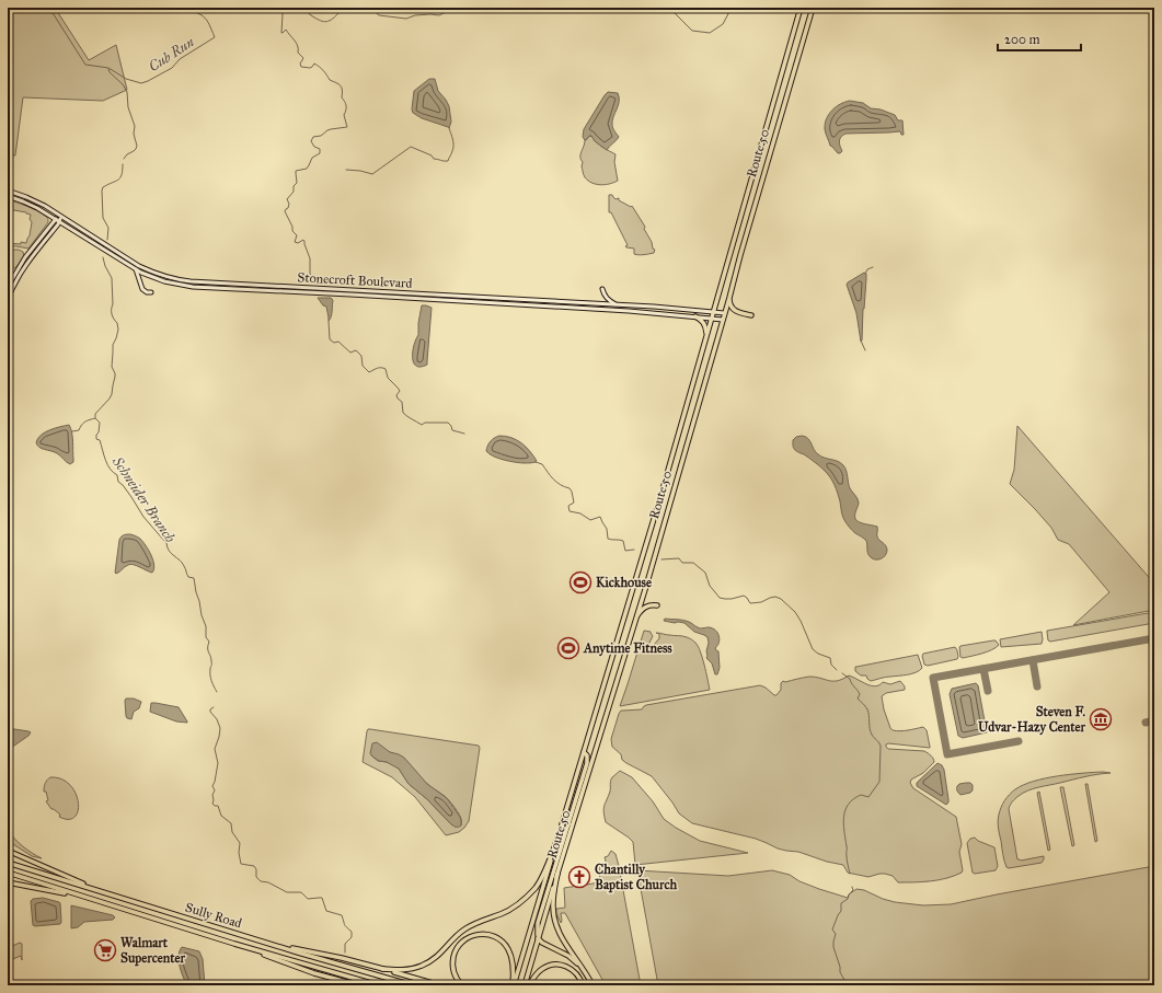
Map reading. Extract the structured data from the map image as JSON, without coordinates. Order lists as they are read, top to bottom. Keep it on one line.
{"streets":{"highway":["Route 50","Sully Road"],"main road":["Stonecroft Boulevard"]},"crossings":[["Route 50","Stonecroft Boulevard"]],"water":["Cub Run","Schneider Branch"],"places":{"sports":["Kickhouse","Anytime Fitness"],"museum":["Steven F. Udvar-Hazy Center"],"church":["Chantilly Baptist Church"],"supermarket":["Walmart Supercenter"]},"scale_bar":"200 m"}
